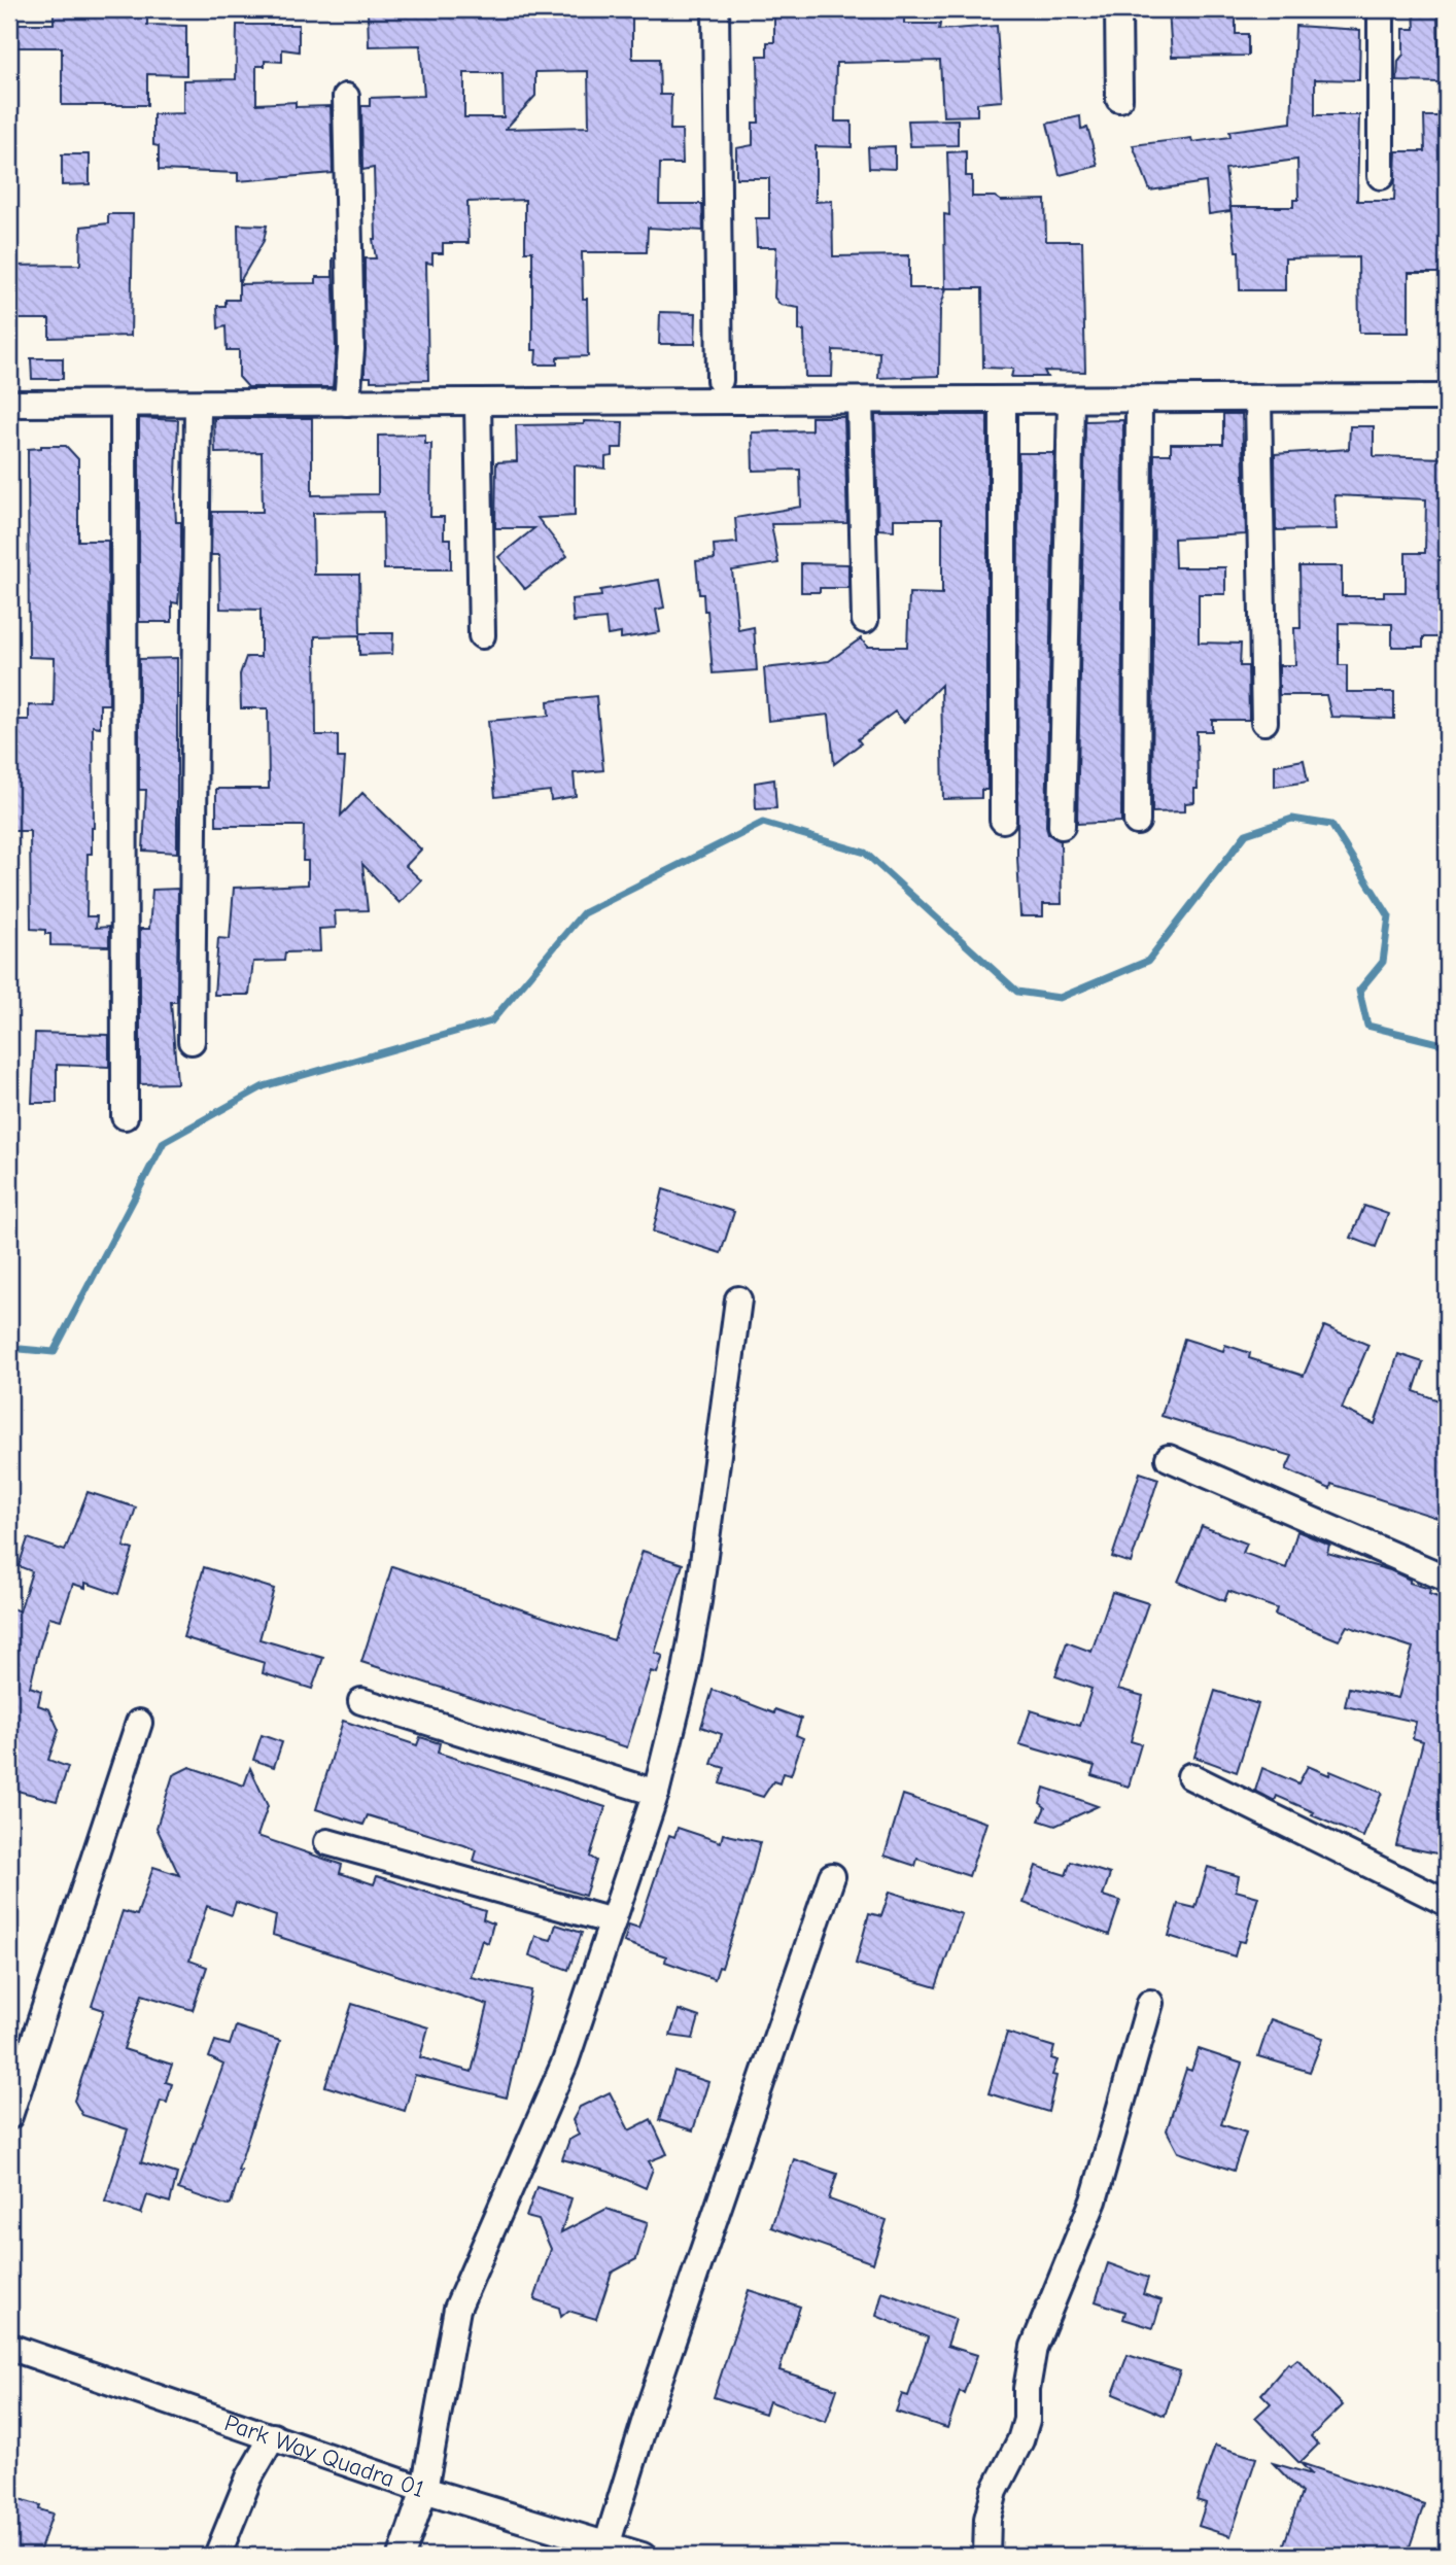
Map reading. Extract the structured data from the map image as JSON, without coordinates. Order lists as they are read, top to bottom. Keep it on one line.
{"streets":{"street":["Park Way Quadra 01"]}}
